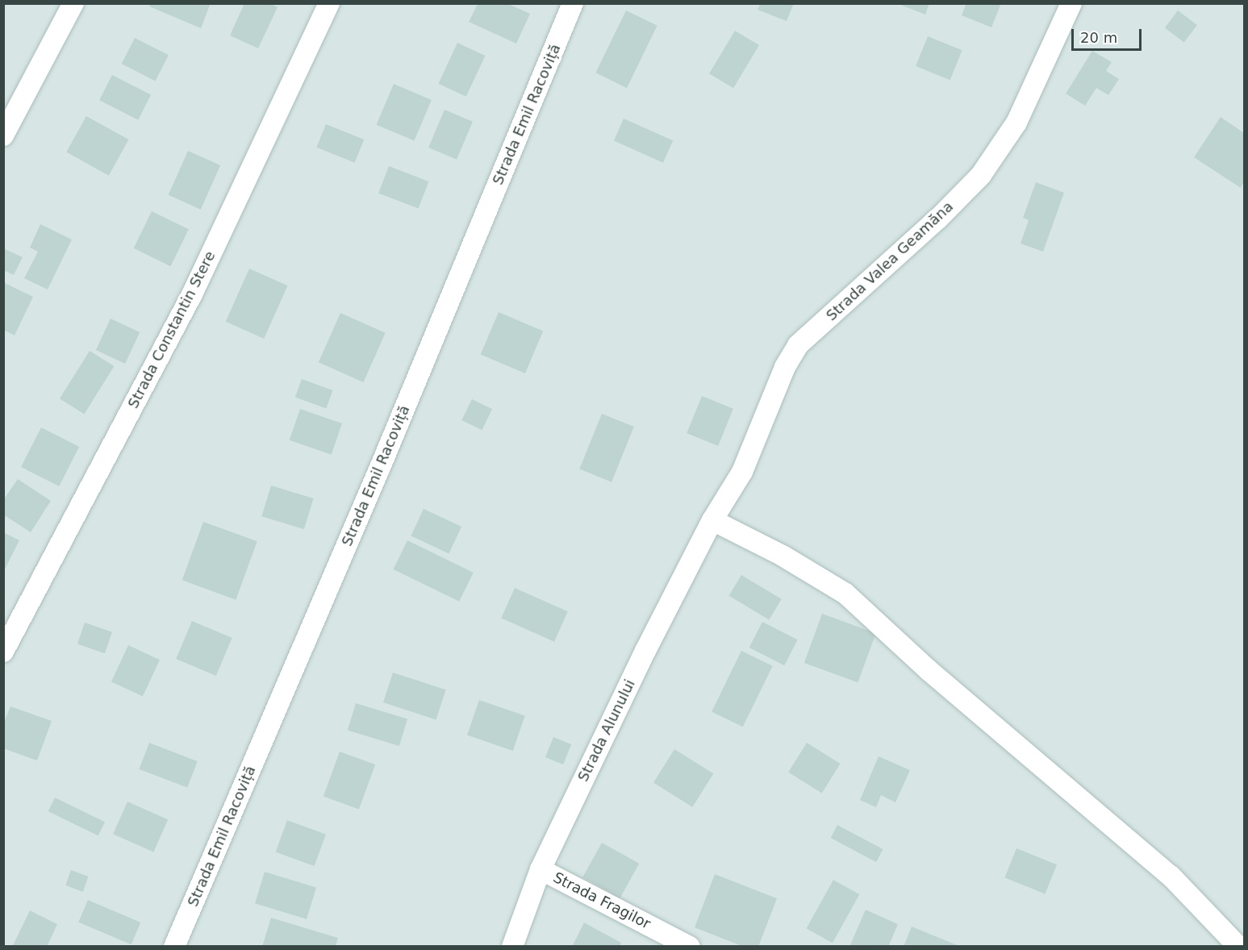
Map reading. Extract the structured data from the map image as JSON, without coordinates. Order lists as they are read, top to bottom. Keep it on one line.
{"streets":{"street":["Strada Emil Racoviță","Strada Valea Geamăna","Strada Constantin Stere","Strada Alunului","Strada Fragilor"]},"crossings":[["Strada Valea Geamăna","Strada Alunului"],["Strada Alunului","Strada Fragilor"]],"scale_bar":"20 m"}
